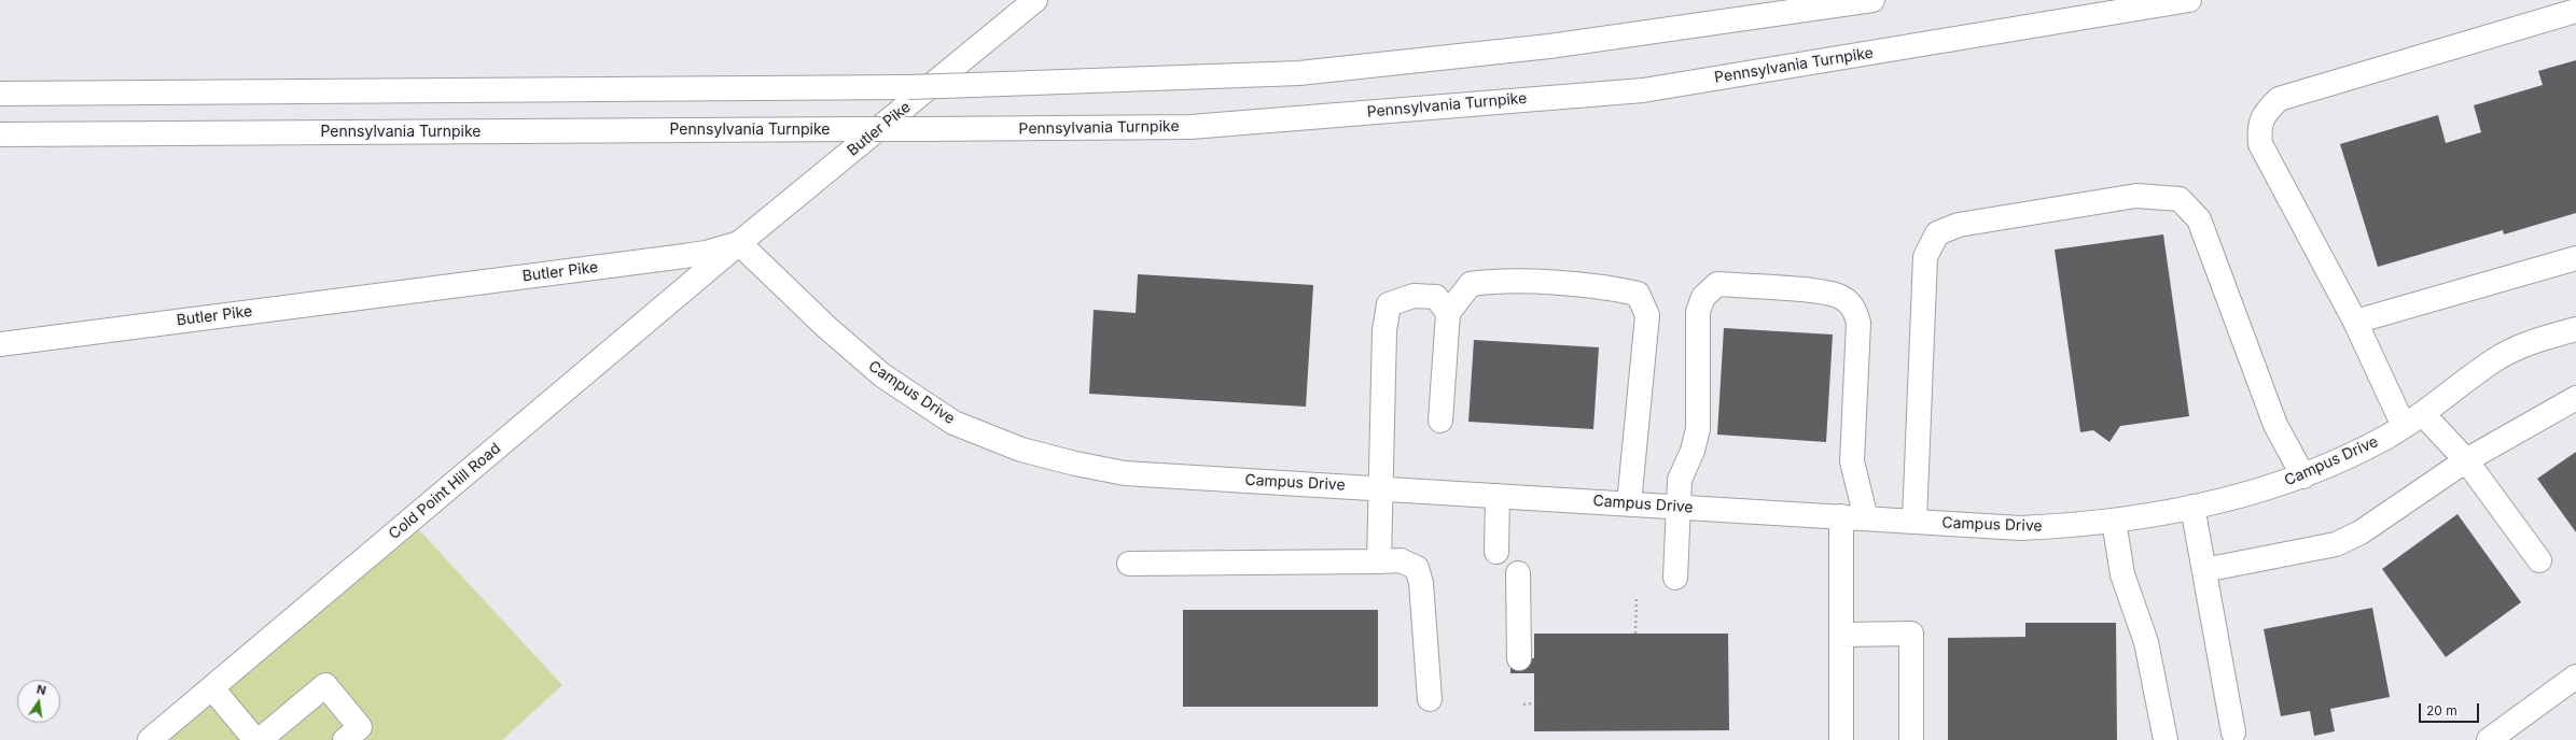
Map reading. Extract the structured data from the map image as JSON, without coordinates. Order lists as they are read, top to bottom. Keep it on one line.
{"streets":{"main road":["Pennsylvania Turnpike","Butler Pike","Campus Drive","Cold Point Hill Road"]},"crossings":[["Butler Pike","Campus Drive"],["Butler Pike","Cold Point Hill Road"],["Campus Drive","Cold Point Hill Road"]],"scale_bar":"20 m","north":"top"}
